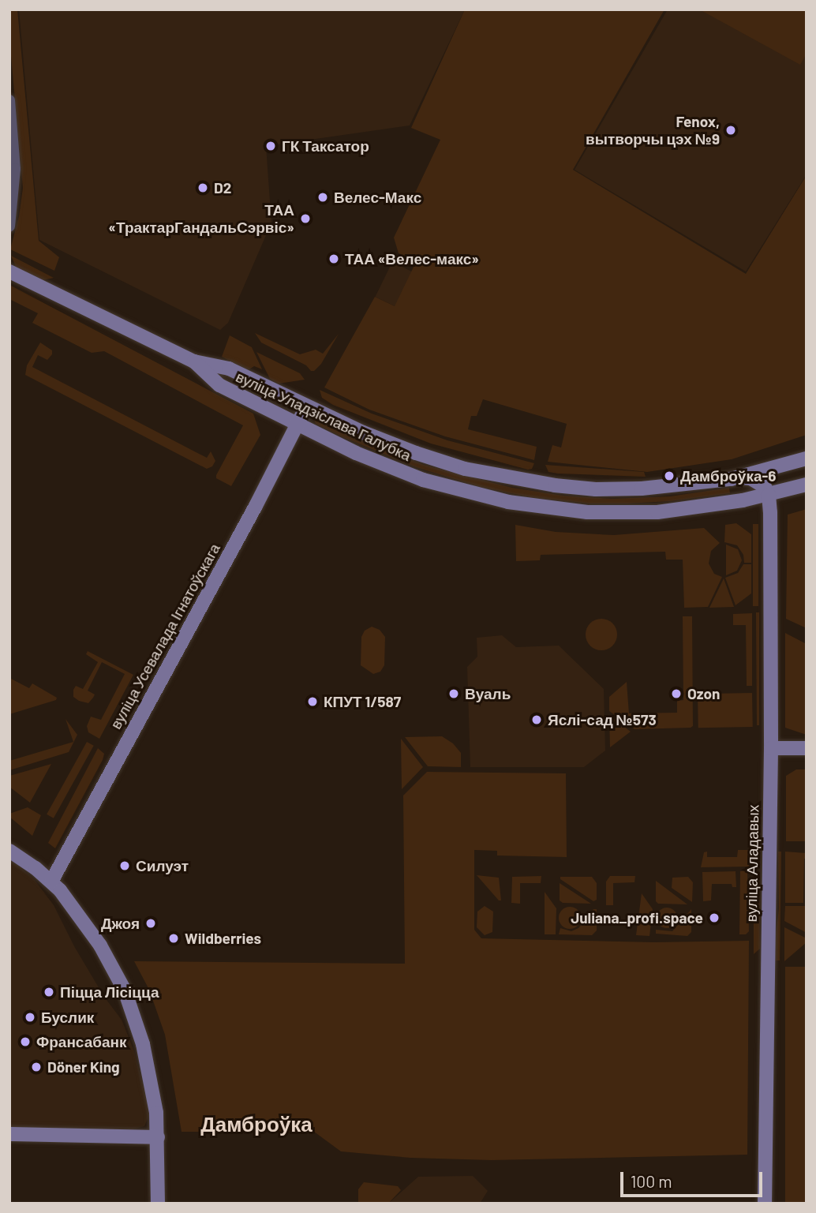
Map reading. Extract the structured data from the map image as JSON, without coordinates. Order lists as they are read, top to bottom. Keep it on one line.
{"streets":{"main road":["вуліца Уладзіслава Галубка","вуліца Усевалада Ігнатоўскага","вуліца Аладавых"]},"crossings":[["вуліца Уладзіслава Галубка","вуліца Усевалада Ігнатоўскага"],["вуліца Уладзіслава Галубка","вуліца Аладавых"]],"districts":["Дамброўка"],"places":["Fenox, вытворчы цэх №9","ГК Таксатор","D2","Велес-Макс","ТАА «ТрактарГандальСэрвіс»","ТАА «Велес-макс»","Дамброўка-6","Вуаль","Ozon","КПУТ 1/587","Яслі-сад №573","Силуэт","Juliana_profi.space","Джоя","Wildberries","Піцца Лісіцца","Буслик","Франсабанк","Döner King"],"scale_bar":"100 m"}
